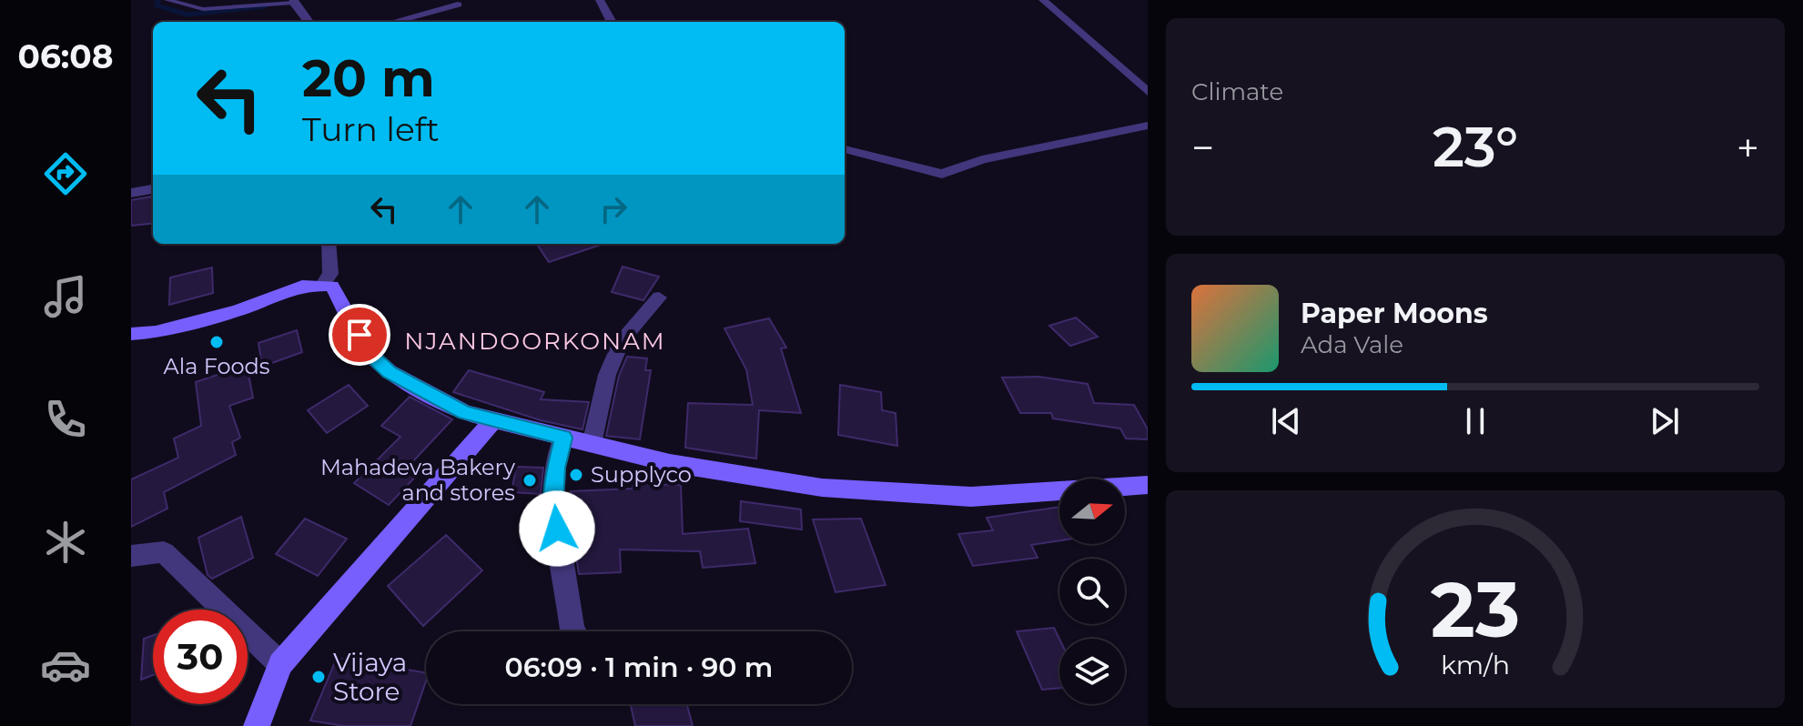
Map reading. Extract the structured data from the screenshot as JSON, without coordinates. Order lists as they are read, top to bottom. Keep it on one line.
{"districts":["NJANDOORKONAM"],"places":["Ala Foods","Supplyco","Mahadeva Bakery and stores","Vijaya Store"],"north":"right","page":{"tabs":"06:08","tile":"Climate","turn":["20 m","Turn left"],"heat":["−","23°","+"],"song":["Paper Moons","Ada Vale"],"limit":"30","trip":"06:09 · 1 min · 90 m","gauge":["23","km/h"]}}
